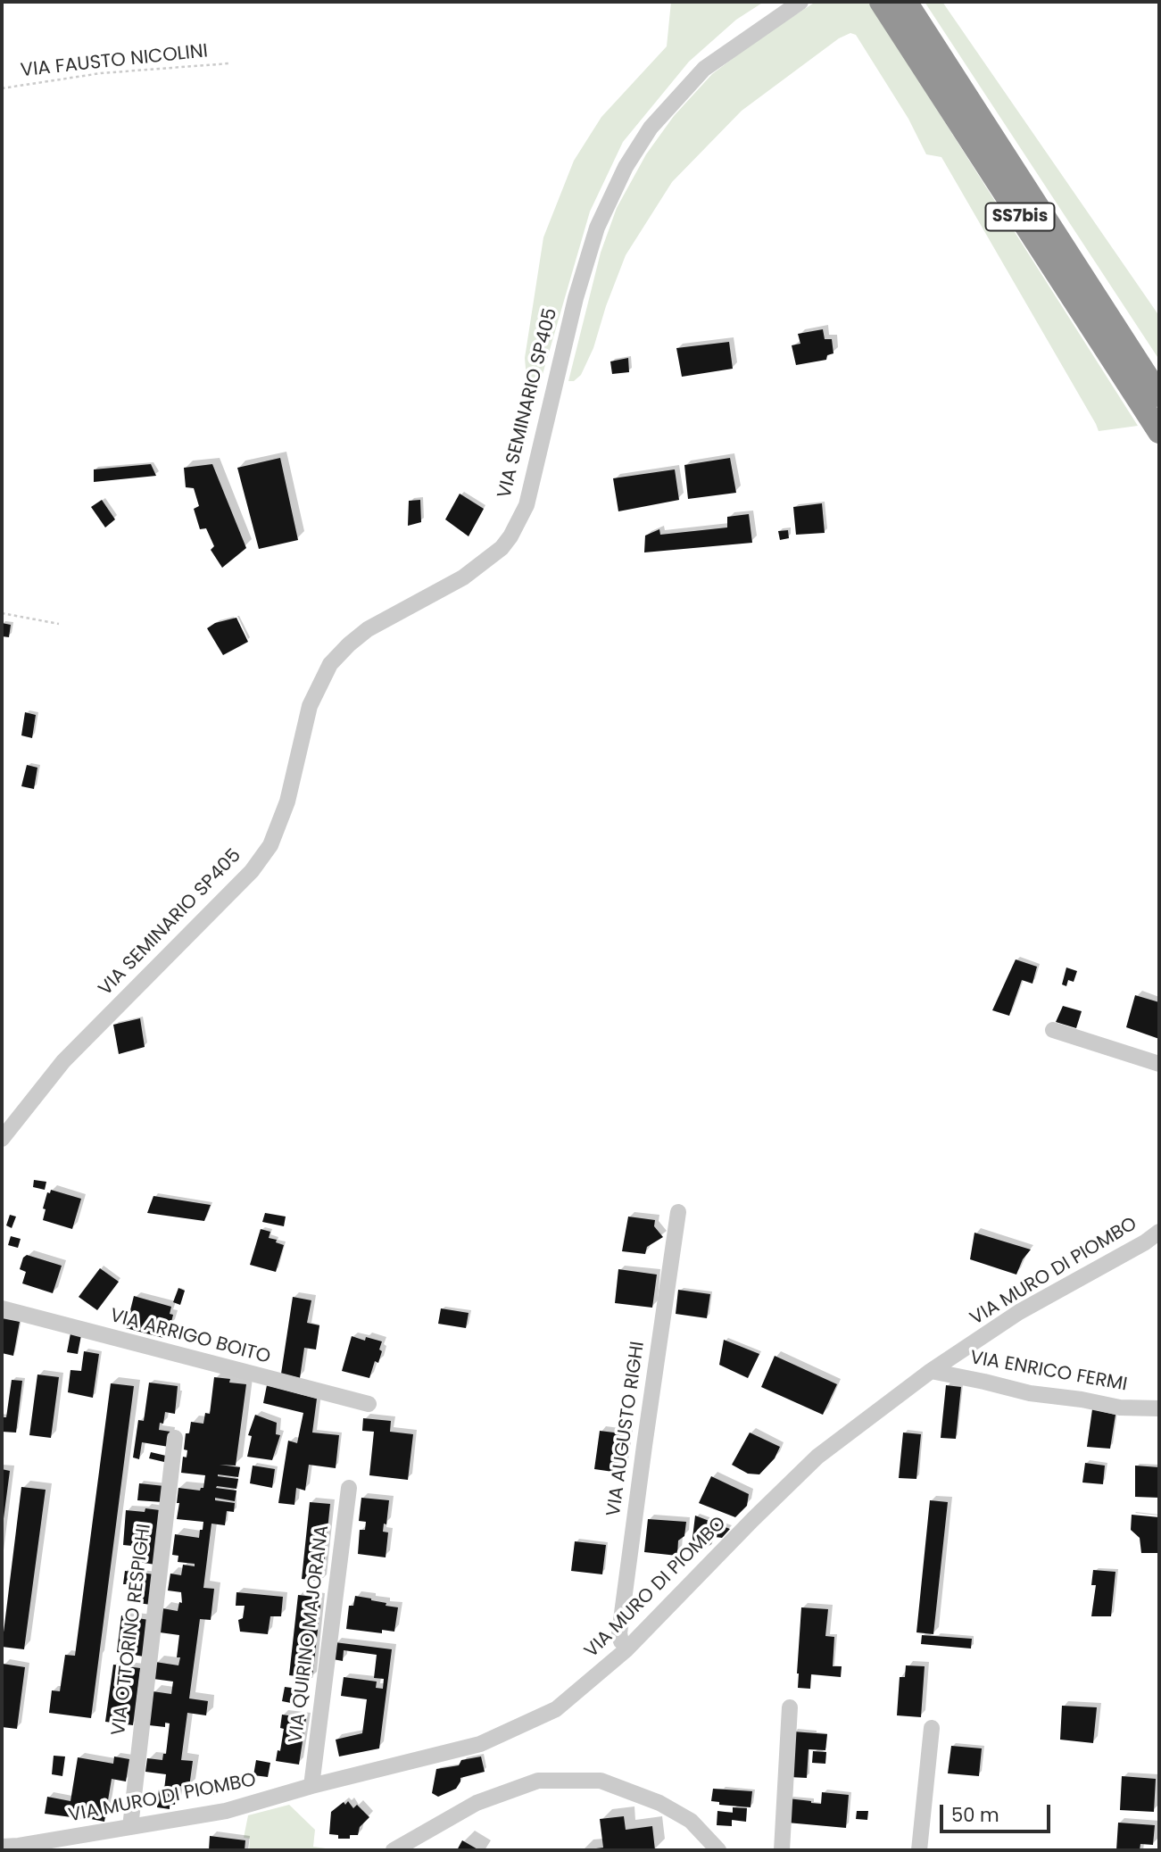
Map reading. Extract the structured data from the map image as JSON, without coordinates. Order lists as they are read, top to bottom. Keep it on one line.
{"streets":{"highway":["SS7bis"],"street":["VIA SEMINARIO SP405","VIA MURO DI PIOMBO","VIA ARRIGO BOITO","VIA ENRICO FERMI","VIA AUGUSTO RIGHI","VIA OTTORINO RESPIGHI","VIA QUIRINO MAJORANA"],"path":["VIA FAUSTO NICOLINI"]},"crossings":[["VIA MURO DI PIOMBO","VIA ENRICO FERMI"],["VIA MURO DI PIOMBO","VIA AUGUSTO RIGHI"],["VIA MURO DI PIOMBO","VIA OTTORINO RESPIGHI"],["VIA MURO DI PIOMBO","VIA QUIRINO MAJORANA"]],"scale_bar":"50 m"}
